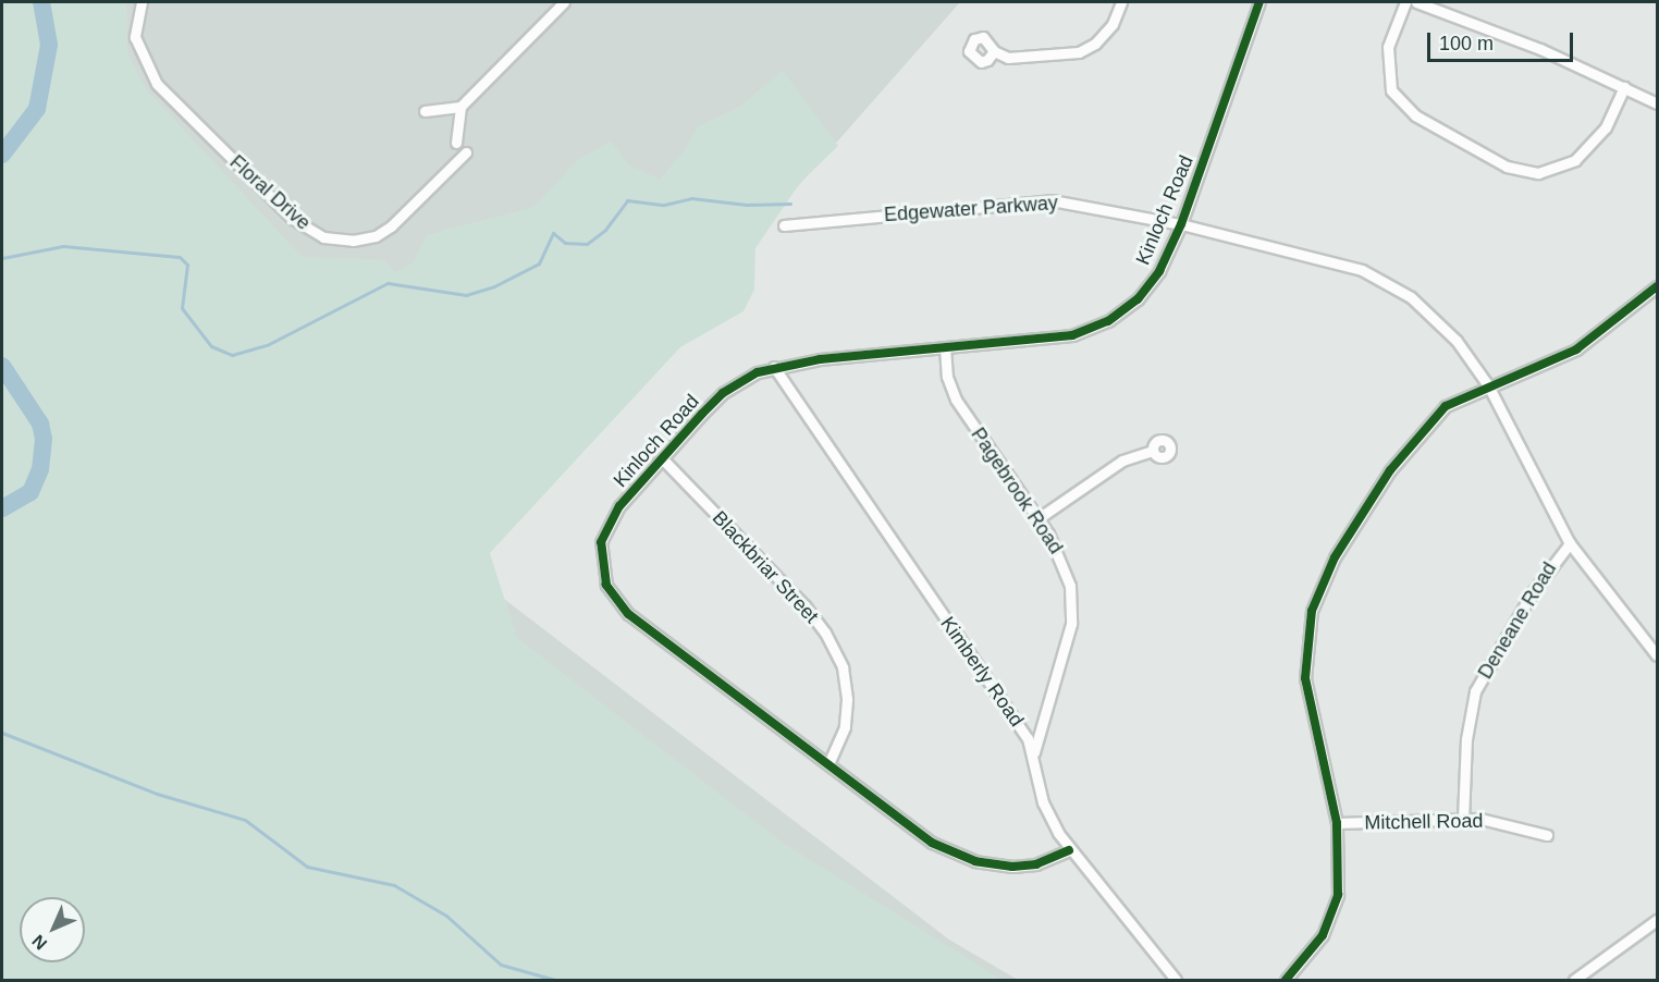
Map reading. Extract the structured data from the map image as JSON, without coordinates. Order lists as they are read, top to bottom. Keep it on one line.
{"streets":{"street":["Floral Drive","Edgewater Parkway","Kinloch Road","Pagebrook Road","Blackbriar Street","Deneane Road","Kimberly Road","Mitchell Road"]},"crossings":[["Edgewater Parkway","Kinloch Road"],["Edgewater Parkway","Deneane Road"],["Kinloch Road","Pagebrook Road"],["Kinloch Road","Blackbriar Street"],["Kinloch Road","Kimberly Road"],["Pagebrook Road","Kimberly Road"],["Deneane Road","Mitchell Road"]],"scale_bar":"100 m","north":"bottom left"}
